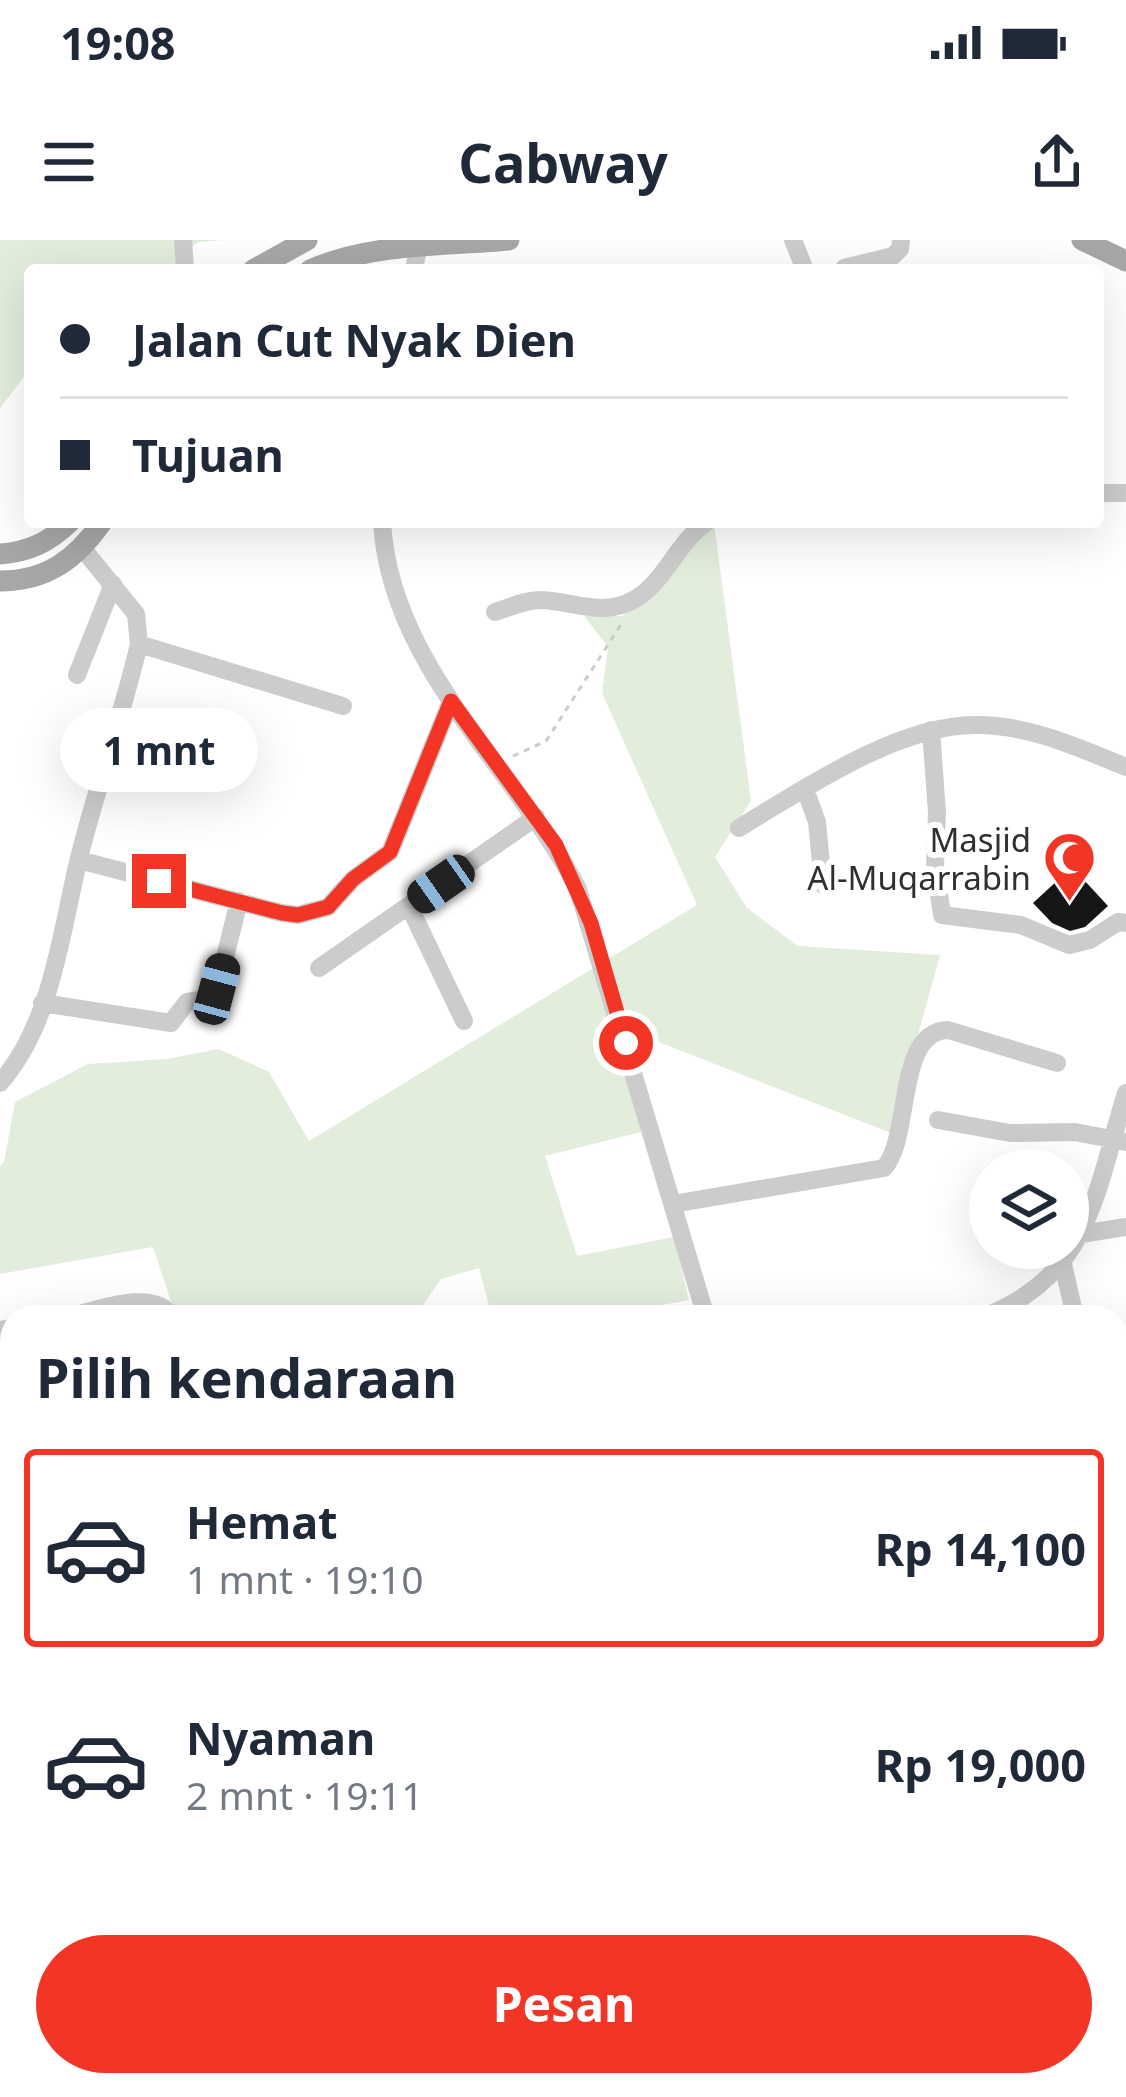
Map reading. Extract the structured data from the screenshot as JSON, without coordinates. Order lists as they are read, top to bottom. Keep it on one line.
{"places":{"mosque":["Masjid Al-Muqarrabin"]},"page":{"status":"19:08","header":"Cabway","banner":["Jalan Cut Nyak Dien","Tujuan"],"bubble":"1 mnt","heading":"Pilih kendaraan","list":[{"name":"Hemat","note":"1 mnt · 19:10","value":"Rp 14,100"},{"name":"Nyaman","note":"2 mnt · 19:11","value":"Rp 19,000"}],"buttons":"Pesan"}}
